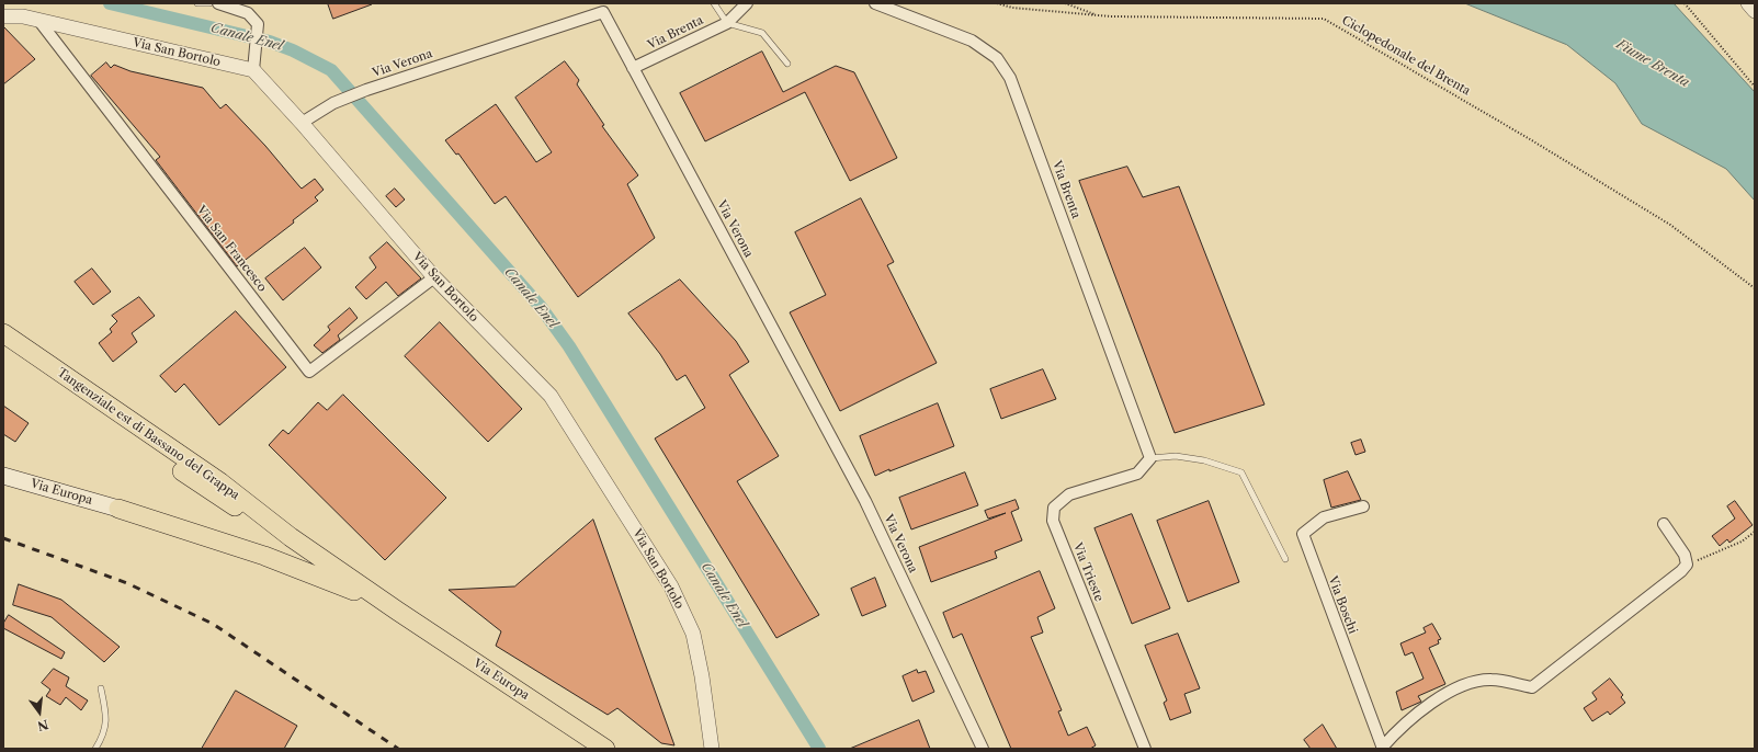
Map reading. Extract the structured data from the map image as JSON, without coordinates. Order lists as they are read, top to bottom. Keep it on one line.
{"streets":{"highway":["Tangenziale est di Bassano del Grappa","Via Europa"],"street":["Via Brenta","Via San Bortolo","Via Verona","Via San Francesco","Via Trieste","Via Boschi"],"path":["Ciclopedonale del Brenta"]},"crossings":[["Via Brenta","Via Verona"],["Via Brenta","Via Trieste"],["Via San Bortolo","Via Verona"],["Via San Bortolo","Via San Francesco"],["Tangenziale est di Bassano del Grappa","Via Europa"]],"water":["Canale Enel","Fiume Brenta"],"north":"bottom"}
